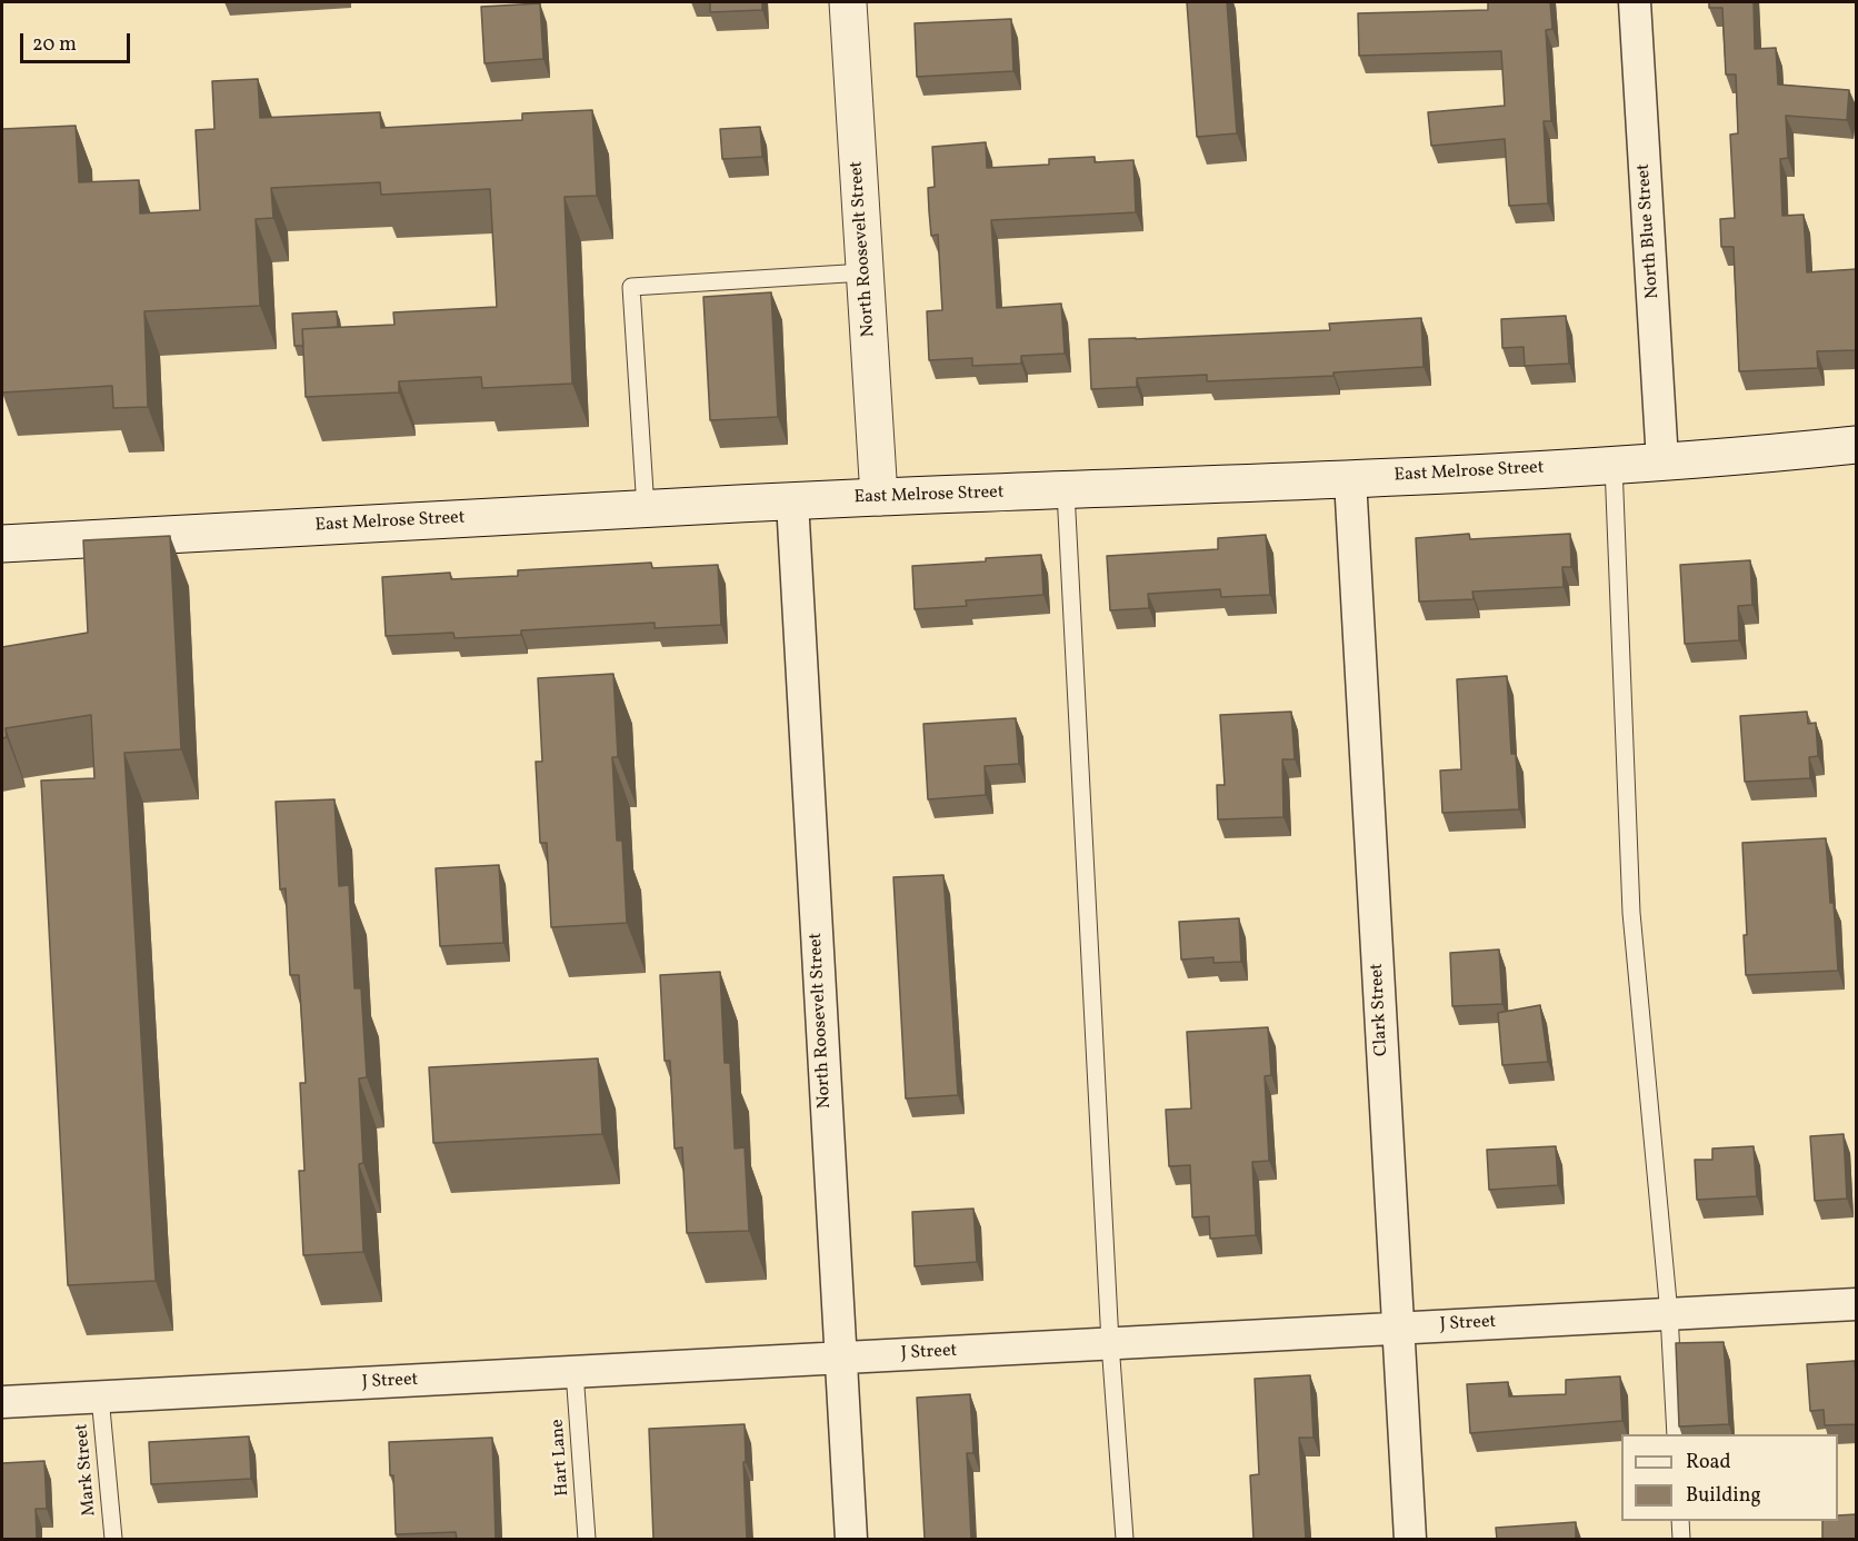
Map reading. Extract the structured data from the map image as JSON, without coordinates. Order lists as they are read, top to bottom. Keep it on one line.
{"streets":{"main road":["North Roosevelt Street","East Melrose Street"],"street":["North Blue Street","Clark Street","J Street"],"lane":["Hart Lane","Mark Street"]},"crossings":[["North Blue Street","East Melrose Street"],["North Roosevelt Street","East Melrose Street"],["North Roosevelt Street","J Street"],["East Melrose Street","Clark Street"],["Clark Street","J Street"],["J Street","Hart Lane"],["J Street","Mark Street"]],"legend":["Road","Building"],"scale_bar":"20 m"}
